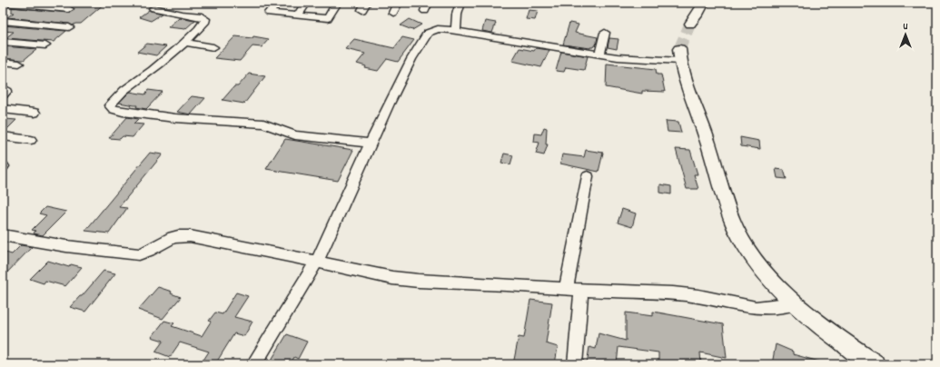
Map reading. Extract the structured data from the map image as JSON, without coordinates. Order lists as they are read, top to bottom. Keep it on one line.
{"north":"top"}
